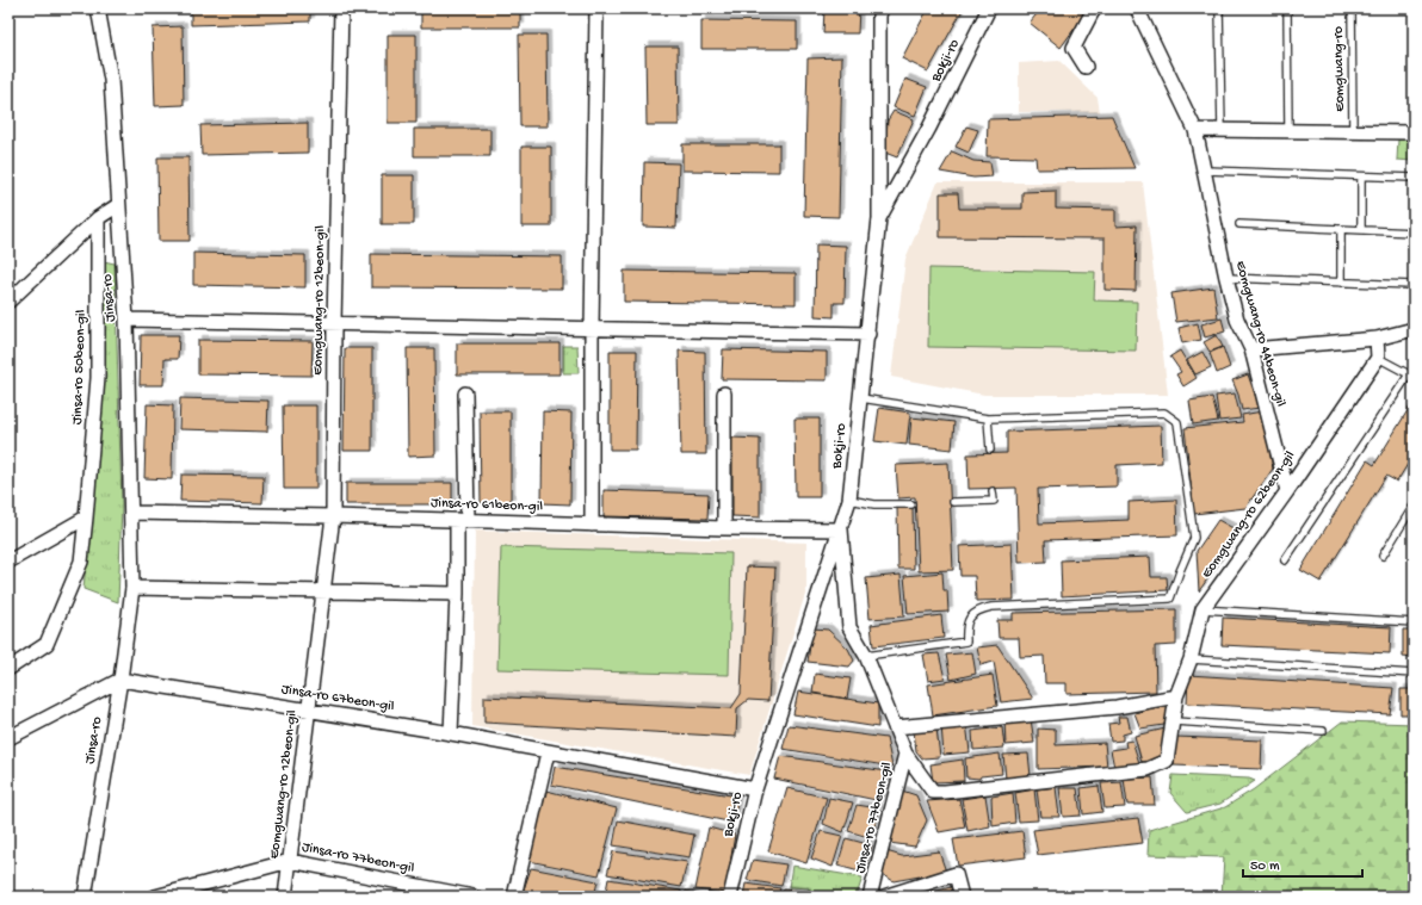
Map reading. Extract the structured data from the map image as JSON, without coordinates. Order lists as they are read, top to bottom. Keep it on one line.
{"streets":{"street":["Bokji-ro","Jinsa-ro","Eomgwang-ro 12beon-gil","Eomgwang-ro 44beon-gil","Jinsa-ro 50beon-gil","Jinsa-ro 61beon-gil","Eomgwang-ro 62beon-gil","Jinsa-ro 67beon-gil","Jinsa-ro 77beon-gil"],"lane":["Eomgwang-ro"]},"crossings":[["Bokji-ro","Jinsa-ro 61beon-gil"],["Bokji-ro","Jinsa-ro 67beon-gil"],["Bokji-ro","Jinsa-ro 77beon-gil"],["Jinsa-ro","Jinsa-ro 61beon-gil"],["Jinsa-ro","Jinsa-ro 67beon-gil"],["Eomgwang-ro 12beon-gil","Jinsa-ro 61beon-gil"],["Eomgwang-ro 12beon-gil","Jinsa-ro 67beon-gil"],["Eomgwang-ro 12beon-gil","Jinsa-ro 77beon-gil"],["Eomgwang-ro 44beon-gil","Eomgwang-ro 62beon-gil"],["Jinsa-ro 61beon-gil","Jinsa-ro 77beon-gil"],["Eomgwang-ro 62beon-gil","Jinsa-ro 77beon-gil"]],"scale_bar":"50 m"}
